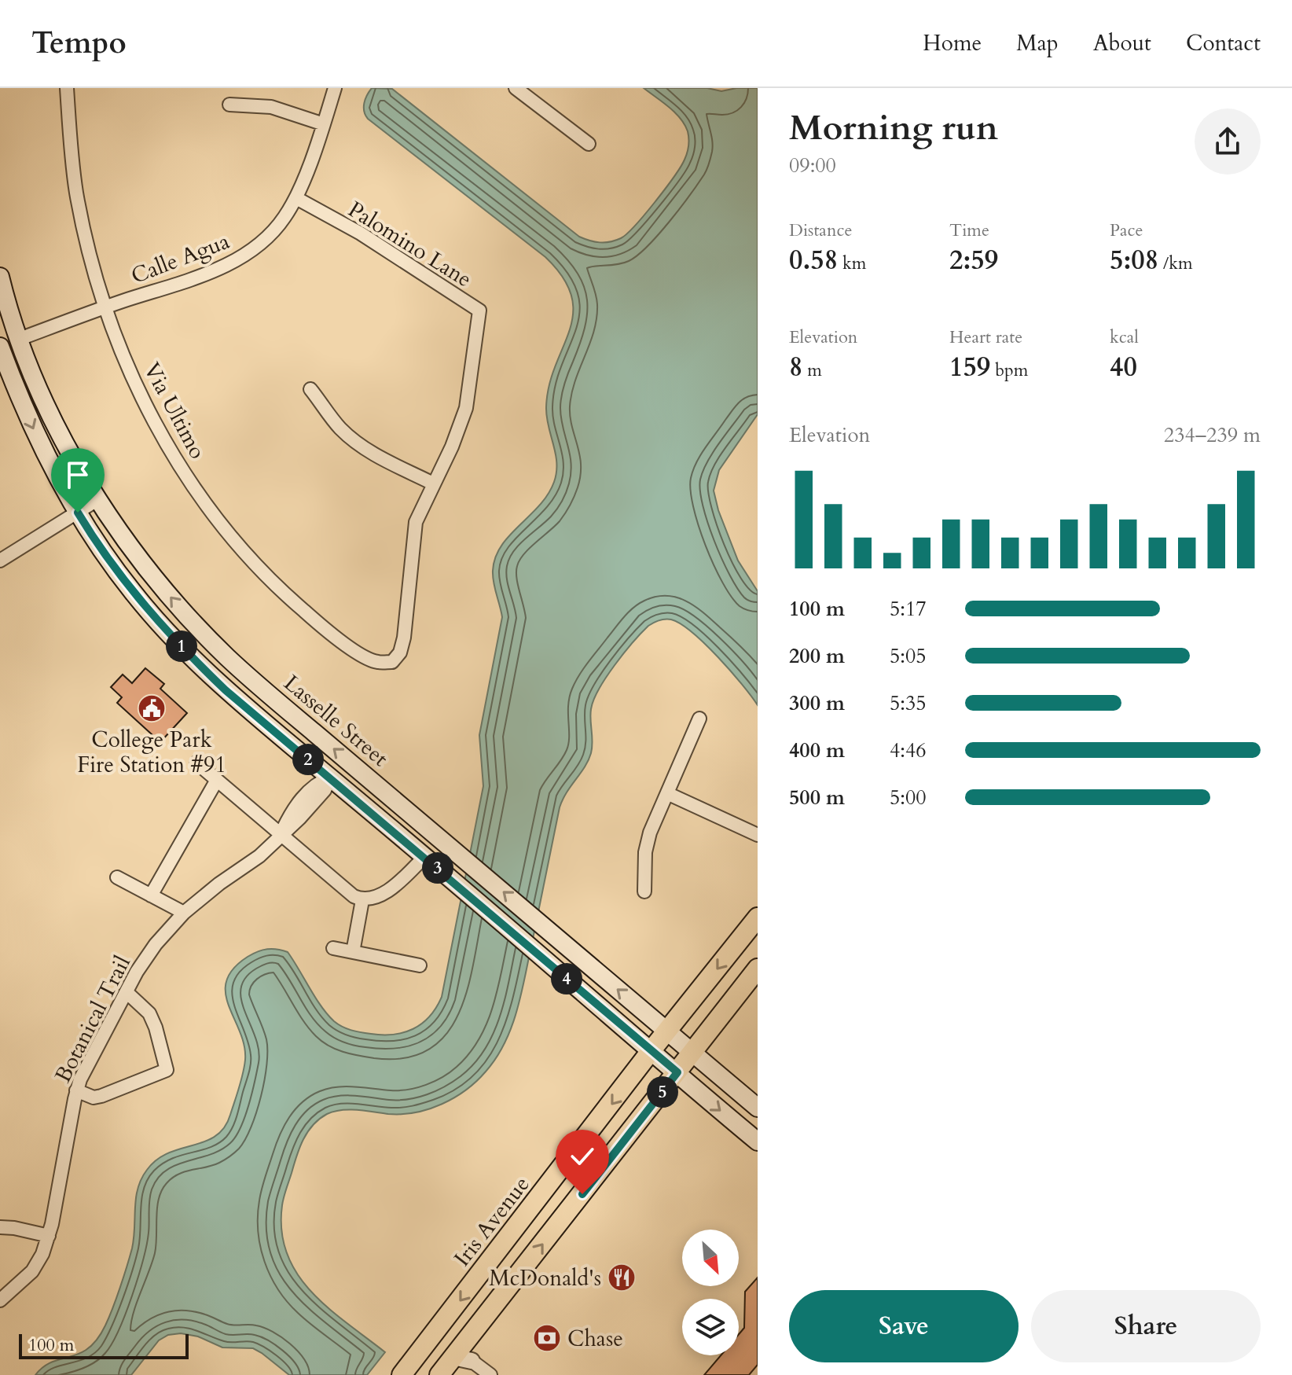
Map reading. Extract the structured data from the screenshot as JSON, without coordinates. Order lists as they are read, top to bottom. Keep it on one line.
{"streets":{"main road":["Lasselle Street","Iris Avenue"],"street":["Palomino Lane","Calle Agua","Via Ultimo","Botanical Trail"]},"crossings":[["Palomino Lane","Calle Agua"],["Palomino Lane","Via Ultimo"],["Calle Agua","Via Ultimo"],["Calle Agua","Lasselle Street"],["Lasselle Street","Iris Avenue"]],"places":{"public building":["College Park Fire Station #91"],"restaurant":["McDonald's"],"bank":["Chase"]},"scale_bar":"100 m","north":"bottom right","page":{"header":"Tempo","nav":["Home","Map","About","Contact"],"heading":["Morning run","09:00"],"stats":[["Distance","0.58 km"],["Time","2:59"],["Pace","5:08 /km"],["Elevation","8 m"],["Heart rate","159 bpm"],["kcal","40"]],"chart":["Elevation","234–239 m"],"list":[{"name":"100 m","note":"5:17"},{"name":"200 m","note":"5:05"},{"name":"300 m","note":"5:35"},{"name":"400 m","note":"4:46"},{"name":"500 m","note":"5:00"}],"pins":["1","2","3","4","5"],"buttons":["Save","Share"],"scale":"100 m"}}
